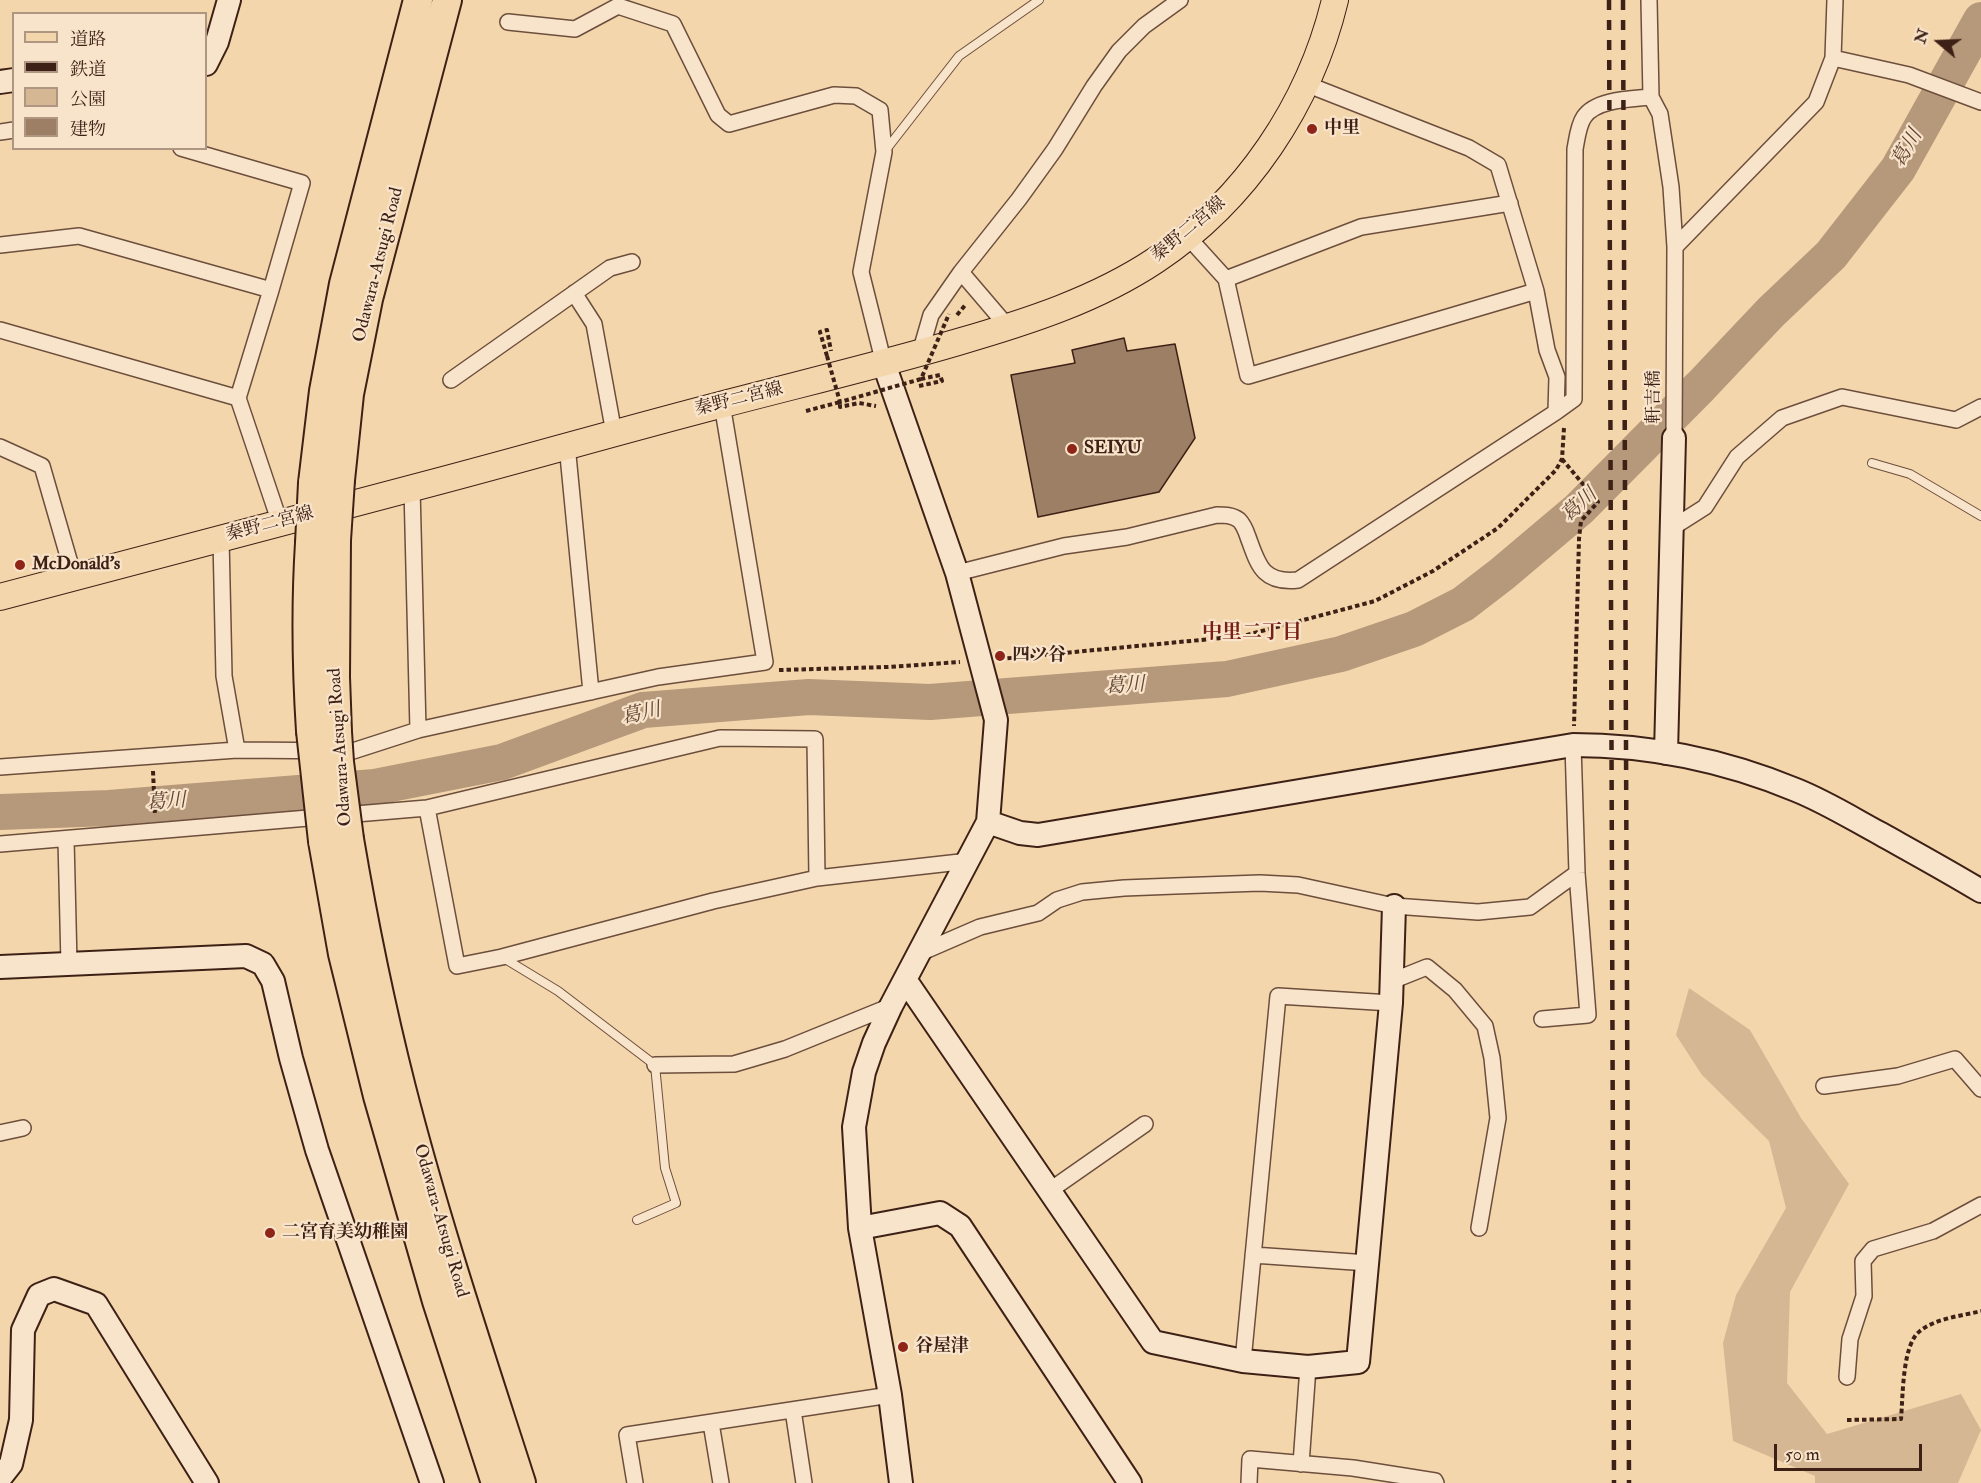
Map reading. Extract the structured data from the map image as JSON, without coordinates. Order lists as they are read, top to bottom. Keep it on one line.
{"streets":{"highway":["Odawara-Atsugi Road"],"main road":["秦野二宮線"],"street":["軒吉橋"]},"districts":["中里二丁目"],"water":["葛川"],"places":["中里","SEIYU","McDonald's","四ツ谷","二宮育美幼稚園","谷屋津"],"legend":["道路","鉄道","公園","建物"],"scale_bar":"50 m","north":"left"}
